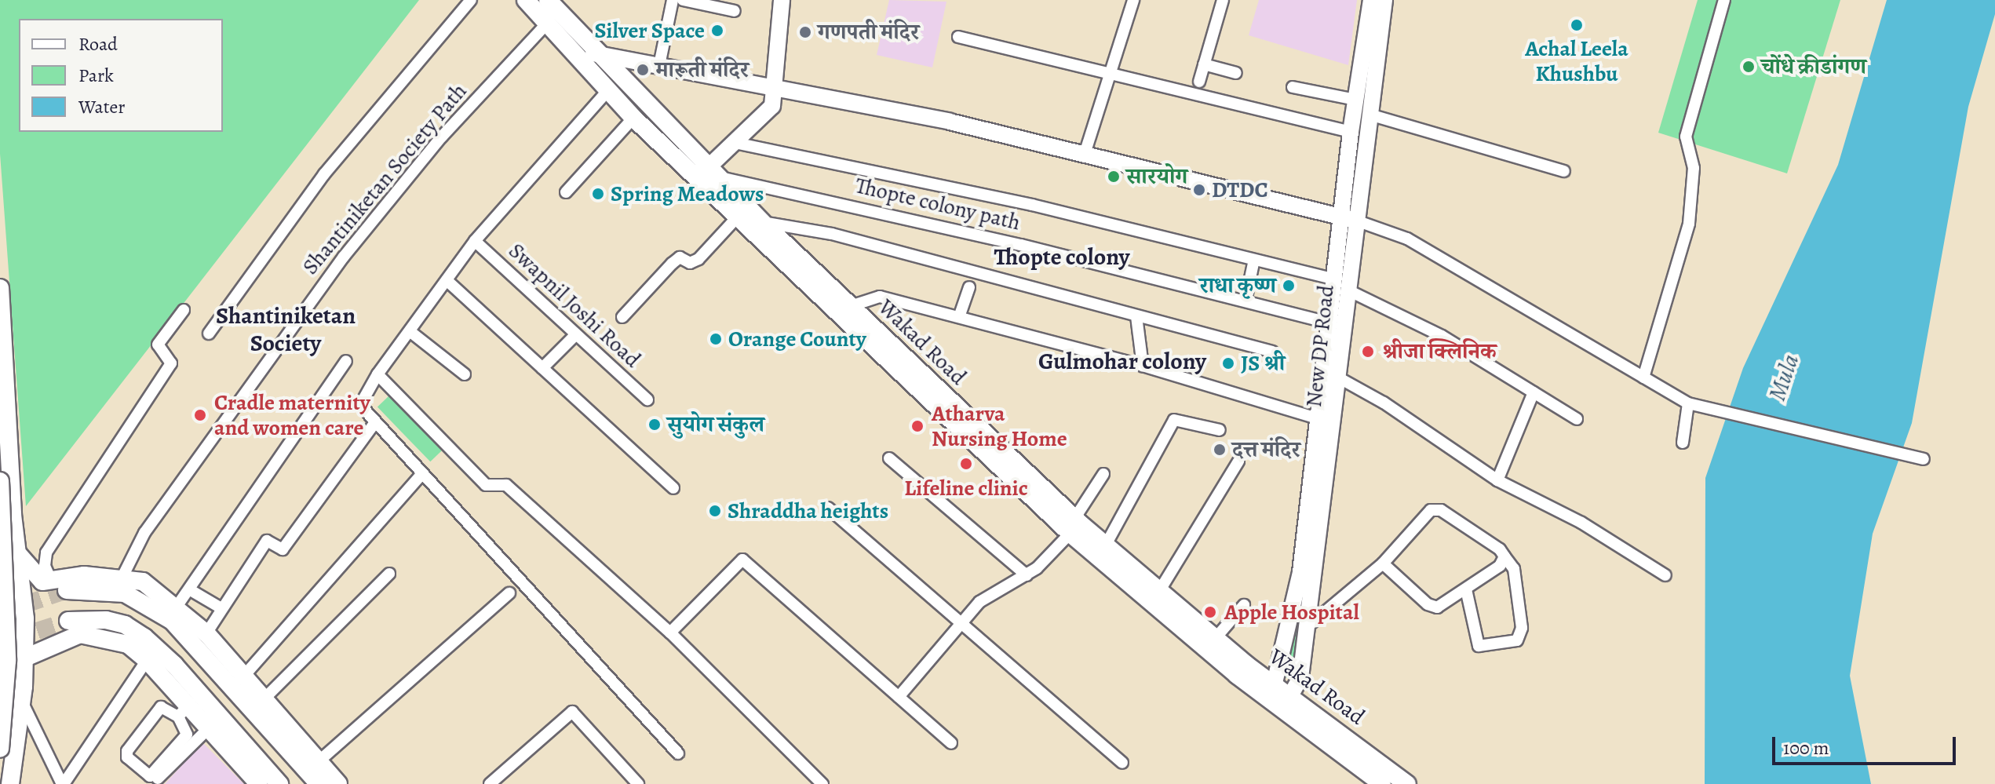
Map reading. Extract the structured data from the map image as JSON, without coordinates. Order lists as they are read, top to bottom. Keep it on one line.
{"streets":{"main road":["Wakad Road","New DP Road"],"street":["Shantiniketan Society Path","Thopte colony path","Swapnil Joshi Road"]},"crossings":[["Shantiniketan Society Path","Wakad Road"],["Thopte colony path","Wakad Road"],["Thopte colony path","New DP Road"],["Wakad Road","New DP Road"]],"districts":["Thopte colony","Shantiniketan Society","Gulmohar colony"],"water":["Mula"],"places":["Achal Leela Khushbu","Silver Space","गणपती मंदिर","चोंधे क्रीडांगण","मारूती मंदिर","सारयोग","DTDC","Spring Meadows","राधा कृष्ण","Orange County","श्रीजा क्लिनिक","JS श्री","Cradle maternity and women care","सुयोग संकुल","Atharva Nursing Home","दत्त मंदिर","Lifeline clinic","Shraddha heights","Apple Hospital"],"legend":["Road","Park","Water"],"scale_bar":"100 m"}
